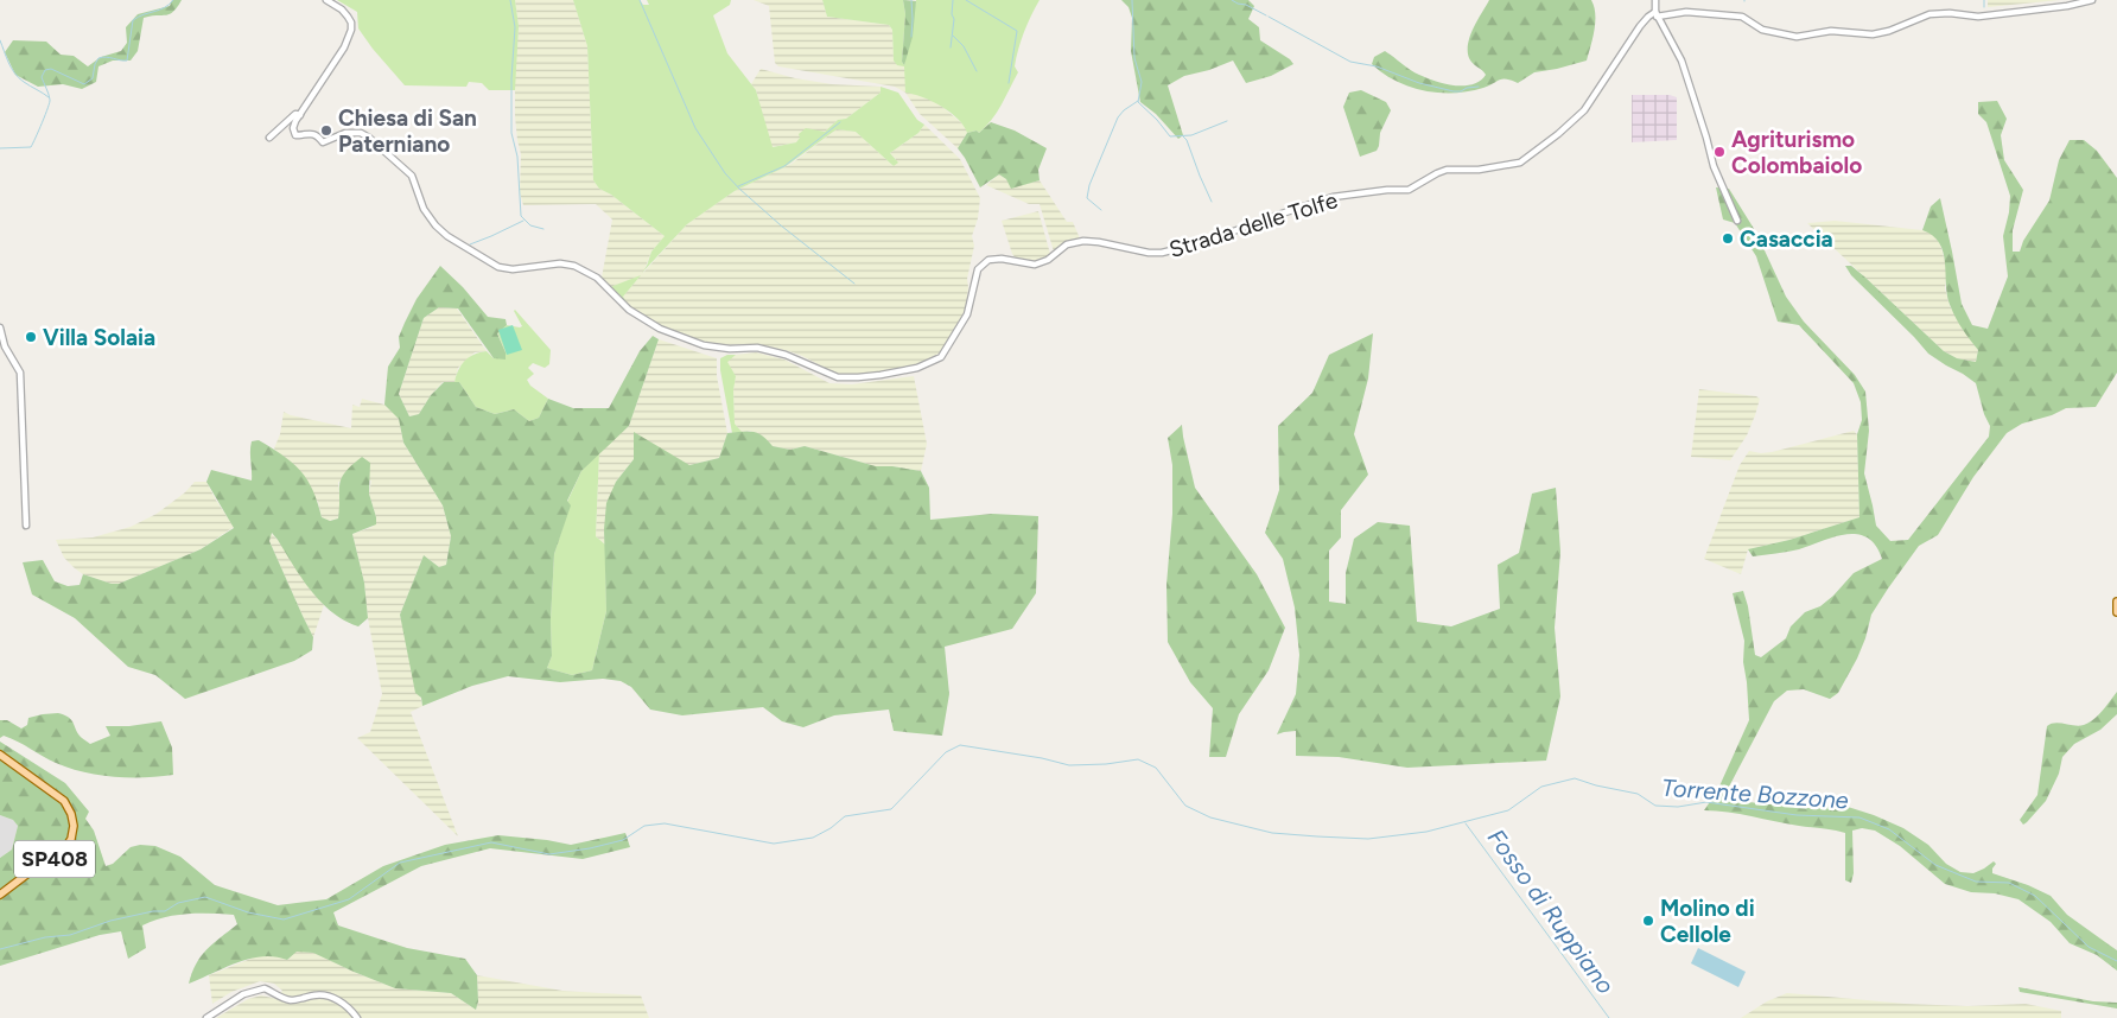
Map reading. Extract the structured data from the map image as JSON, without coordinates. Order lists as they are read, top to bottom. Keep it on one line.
{"streets":{"main road":["SP408"],"street":["Strada delle Tolfe"]},"water":["Torrente Bozzone","Fosso di Ruppiano"],"places":["Chiesa di San Paterniano","Agriturismo Colombaiolo","Casaccia","Villa Solaia","Molino di Cellole"]}
